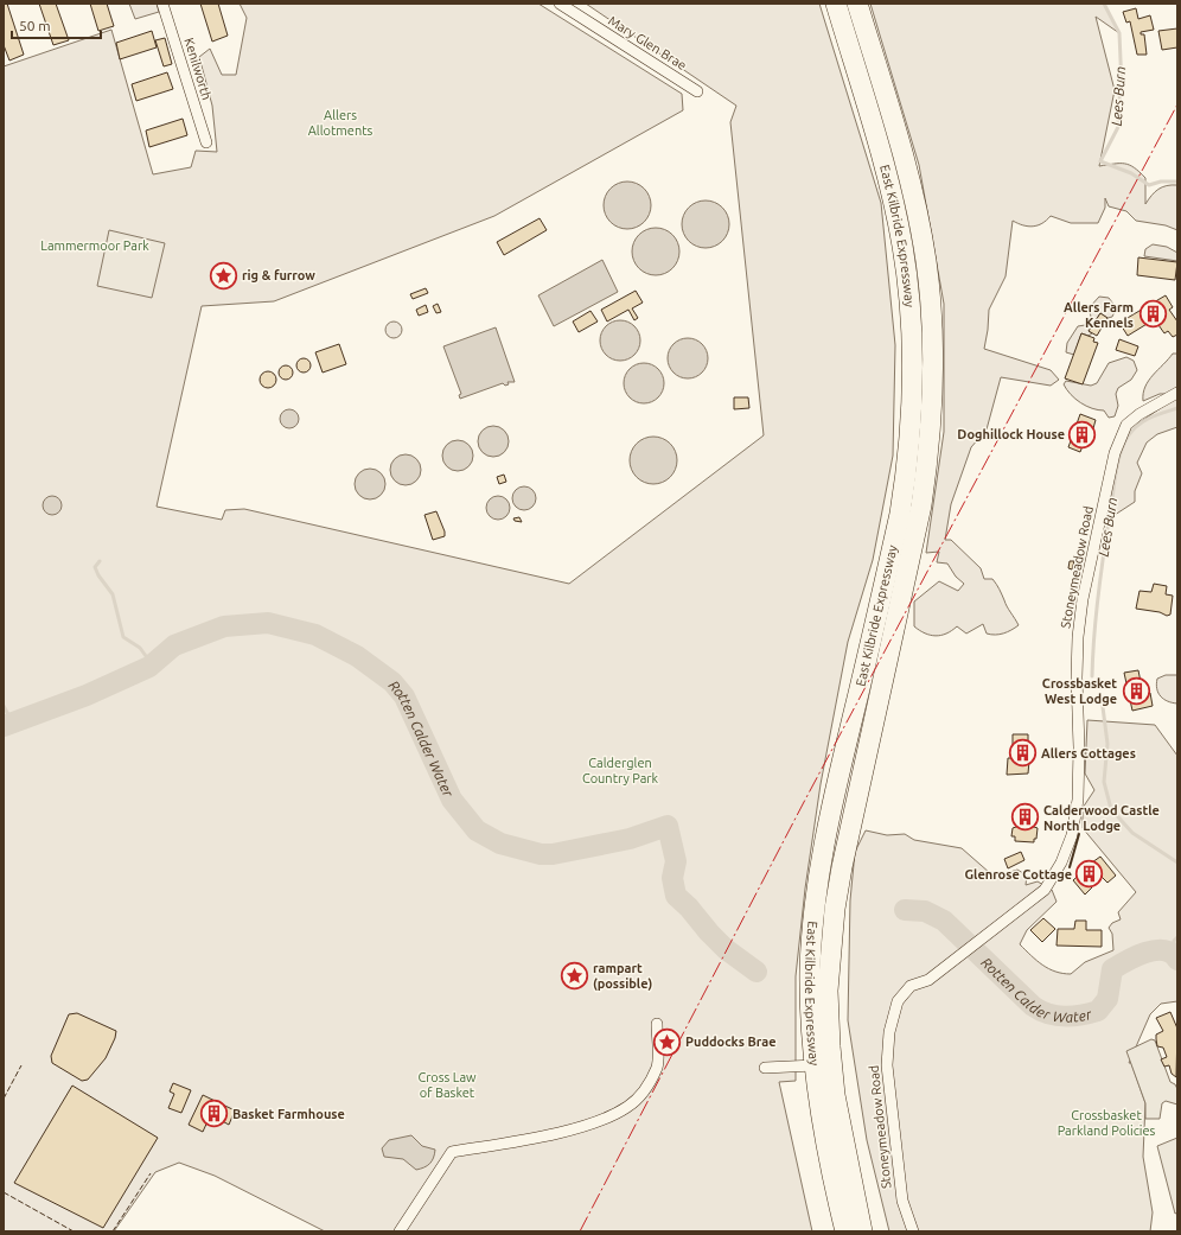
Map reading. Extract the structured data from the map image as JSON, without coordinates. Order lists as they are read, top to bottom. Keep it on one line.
{"streets":{"highway":["East Kilbride Expressway"],"street":["Mary Glen Brae","Kenilworth","Stoneymeadow Road"]},"water":["Lees Burn","Rotten Calder Water"],"parks":["Allers Allotments","Lammermoor Park","Calderglen Country Park","Cross Law of Basket","Crossbasket Parkland Policies"],"places":{"place":["rig & furrow","rampart (possible)","Puddocks Brae"],"building":["Allers Farm Kennels","Doghillock House","Crossbasket West Lodge","Allers Cottages","Calderwood Castle North Lodge","Glenrose Cottage","Basket Farmhouse"]},"scale_bar":"50 m"}
